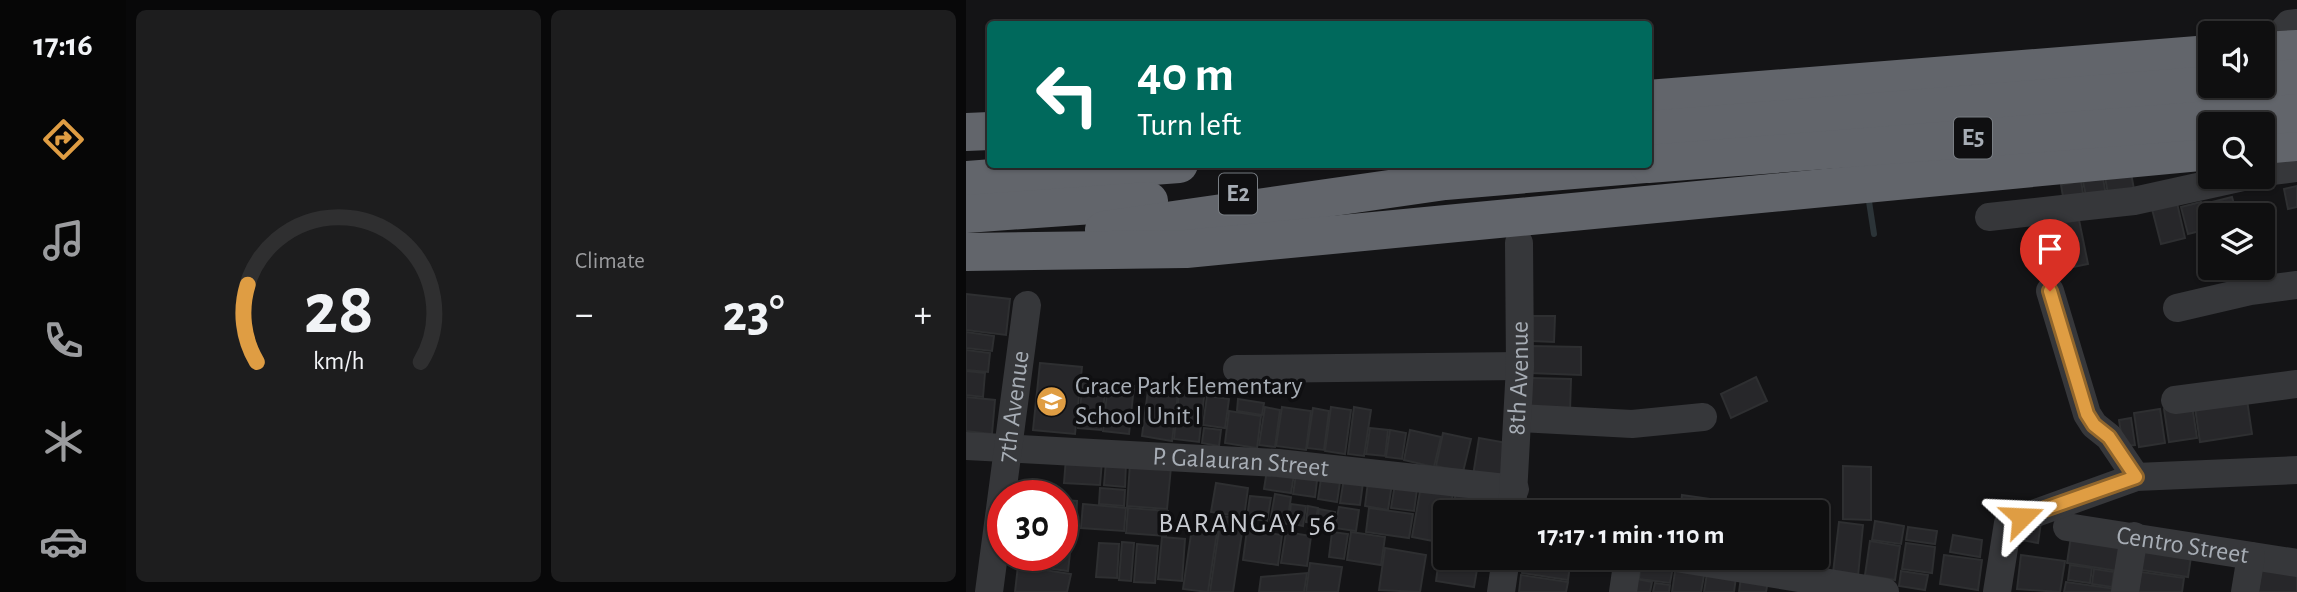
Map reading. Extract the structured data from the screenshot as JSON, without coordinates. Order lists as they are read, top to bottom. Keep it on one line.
{"streets":{"highway":["E5","E2"],"street":["8th Avenue","7th Avenue","P. Galauran Street","Centro Street"]},"crossings":[["E5","E2"],["7th Avenue","P. Galauran Street"]],"districts":["BARANGAY 56"],"places":{"school or university":["Grace Park Elementary School Unit I"]},"page":{"tabs":"17:16","tile":"Climate","turn":["40 m","Turn left"],"heat":["−","23°","+"],"limit":"30","trip":"17:17 · 1 min · 110 m","gauge":["28","km/h"]}}
